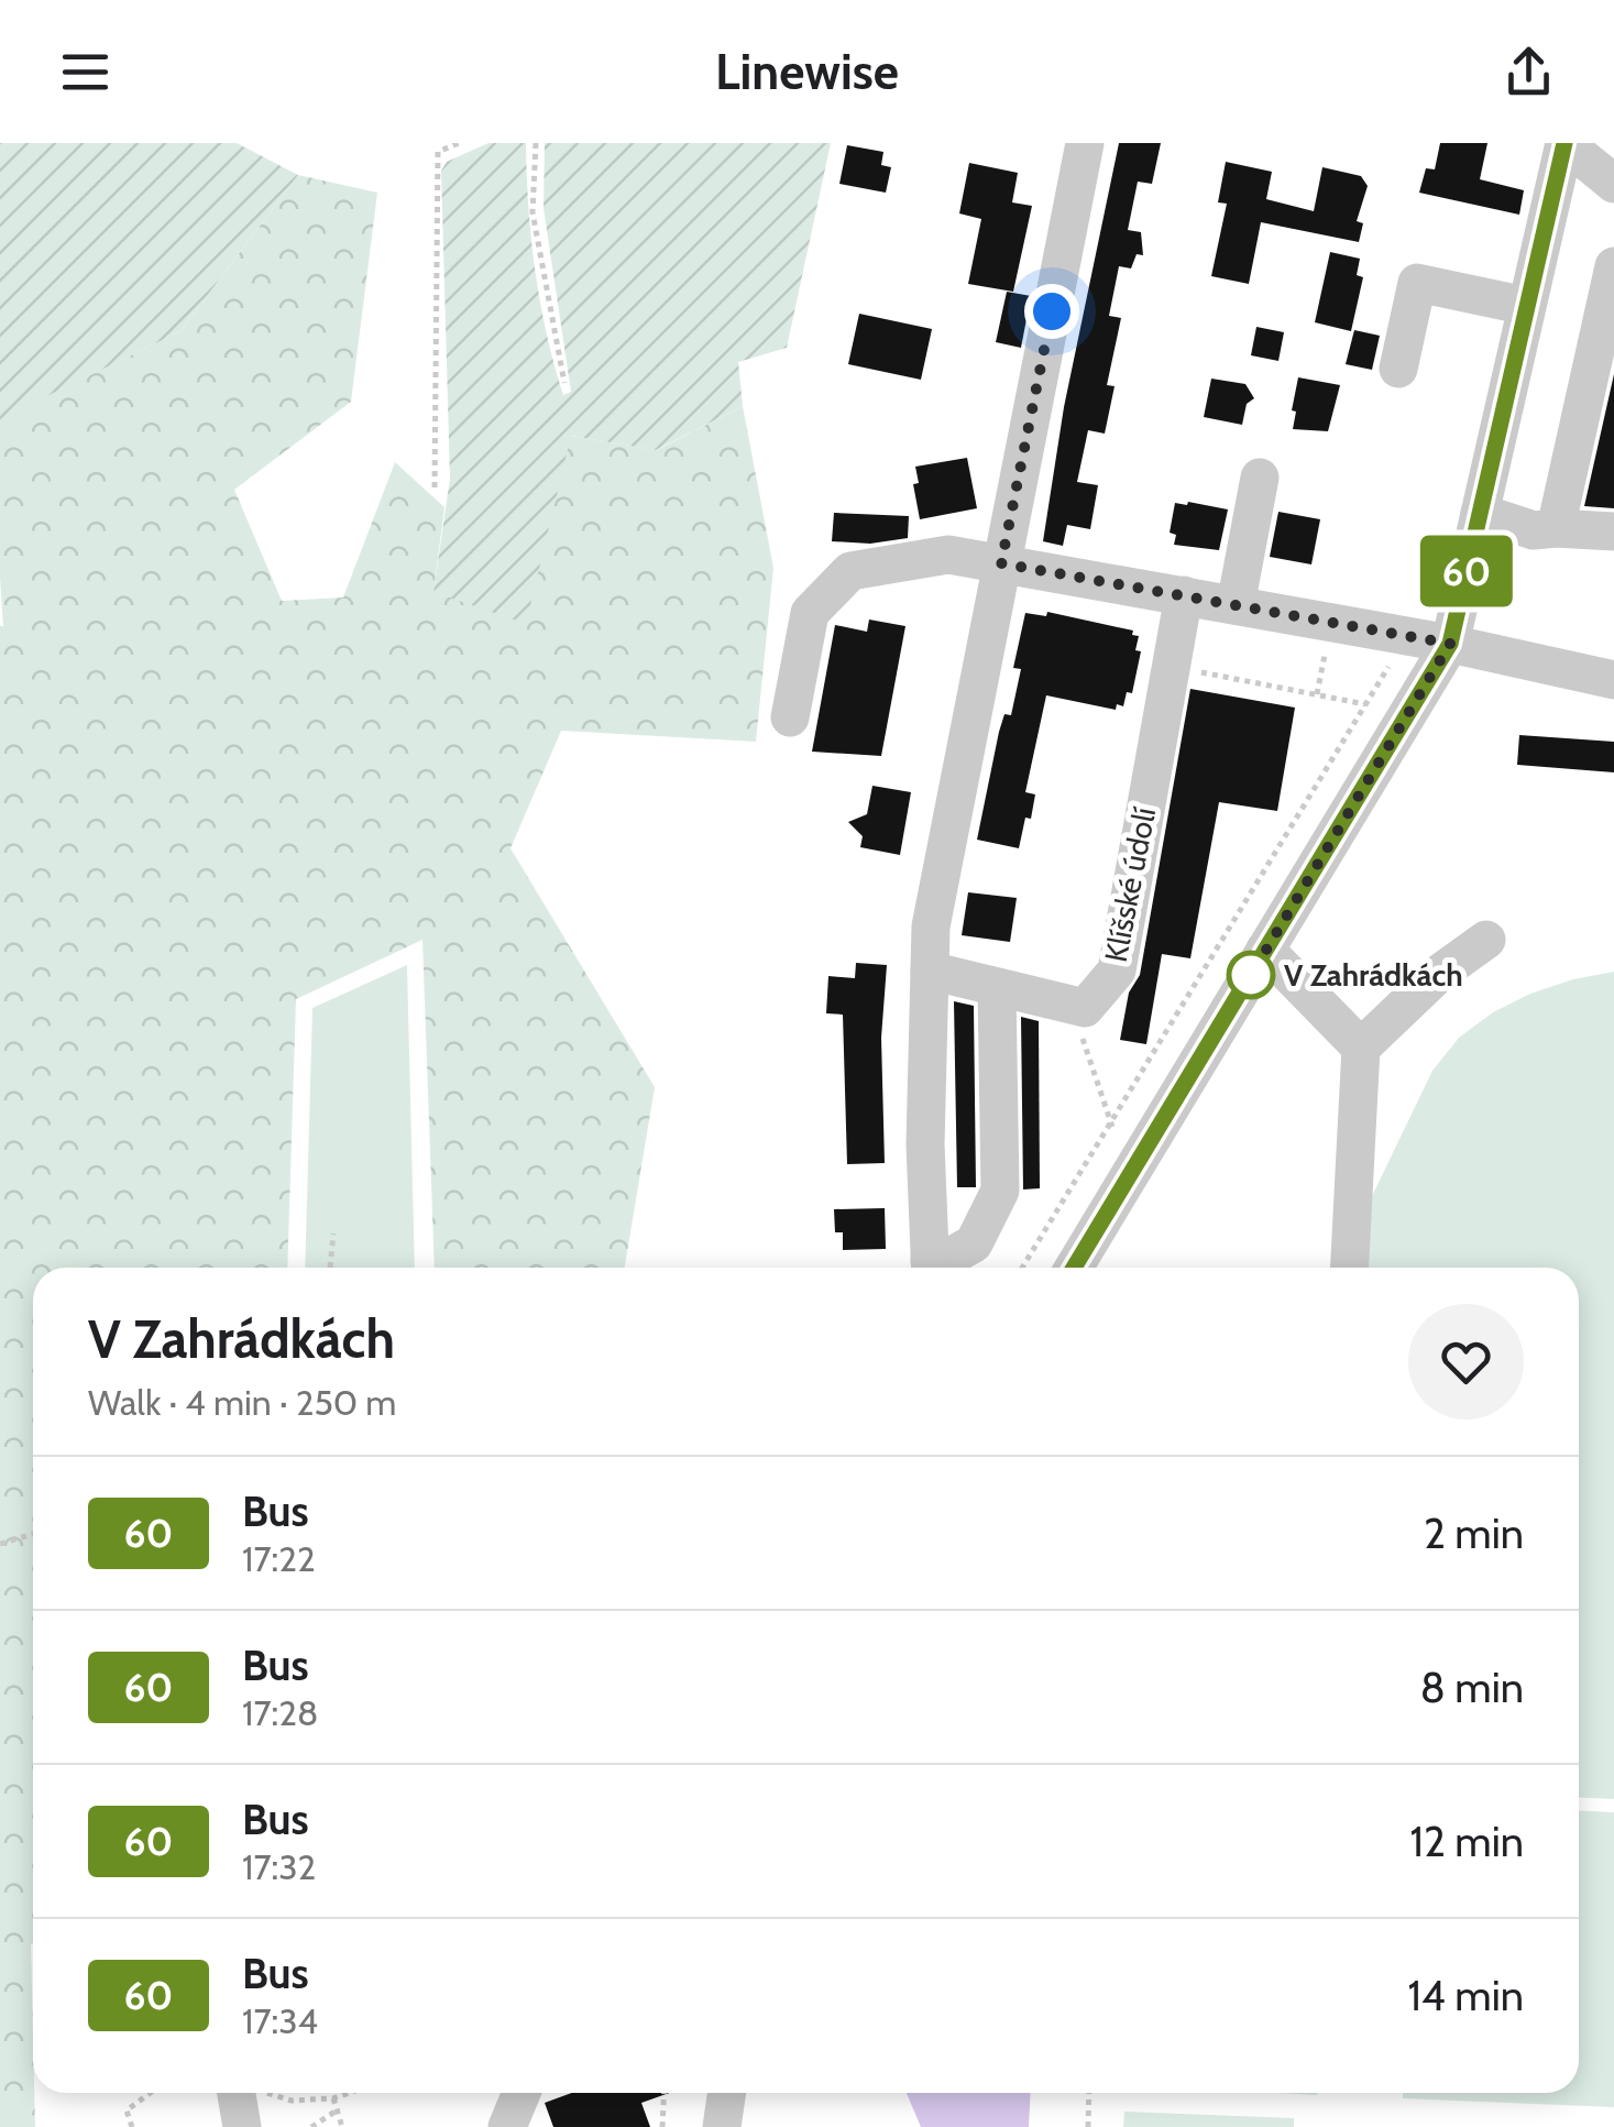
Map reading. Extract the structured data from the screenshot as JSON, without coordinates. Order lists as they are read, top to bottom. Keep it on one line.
{"streets":{"street":["Klíšské údolí"]},"places":["V Zahrádkách"],"lines":["bus line 60"],"page":{"header":"Linewise","on_map":"60","heading":["V Zahrádkách","Walk · 4 min · 250 m"],"list":[{"mark":"60","name":"Bus","note":"17:22","value":"2 min"},{"mark":"60","name":"Bus","note":"17:28","value":"8 min"},{"mark":"60","name":"Bus","note":"17:32","value":"12 min"},{"mark":"60","name":"Bus","note":"17:34","value":"14 min"}]}}
